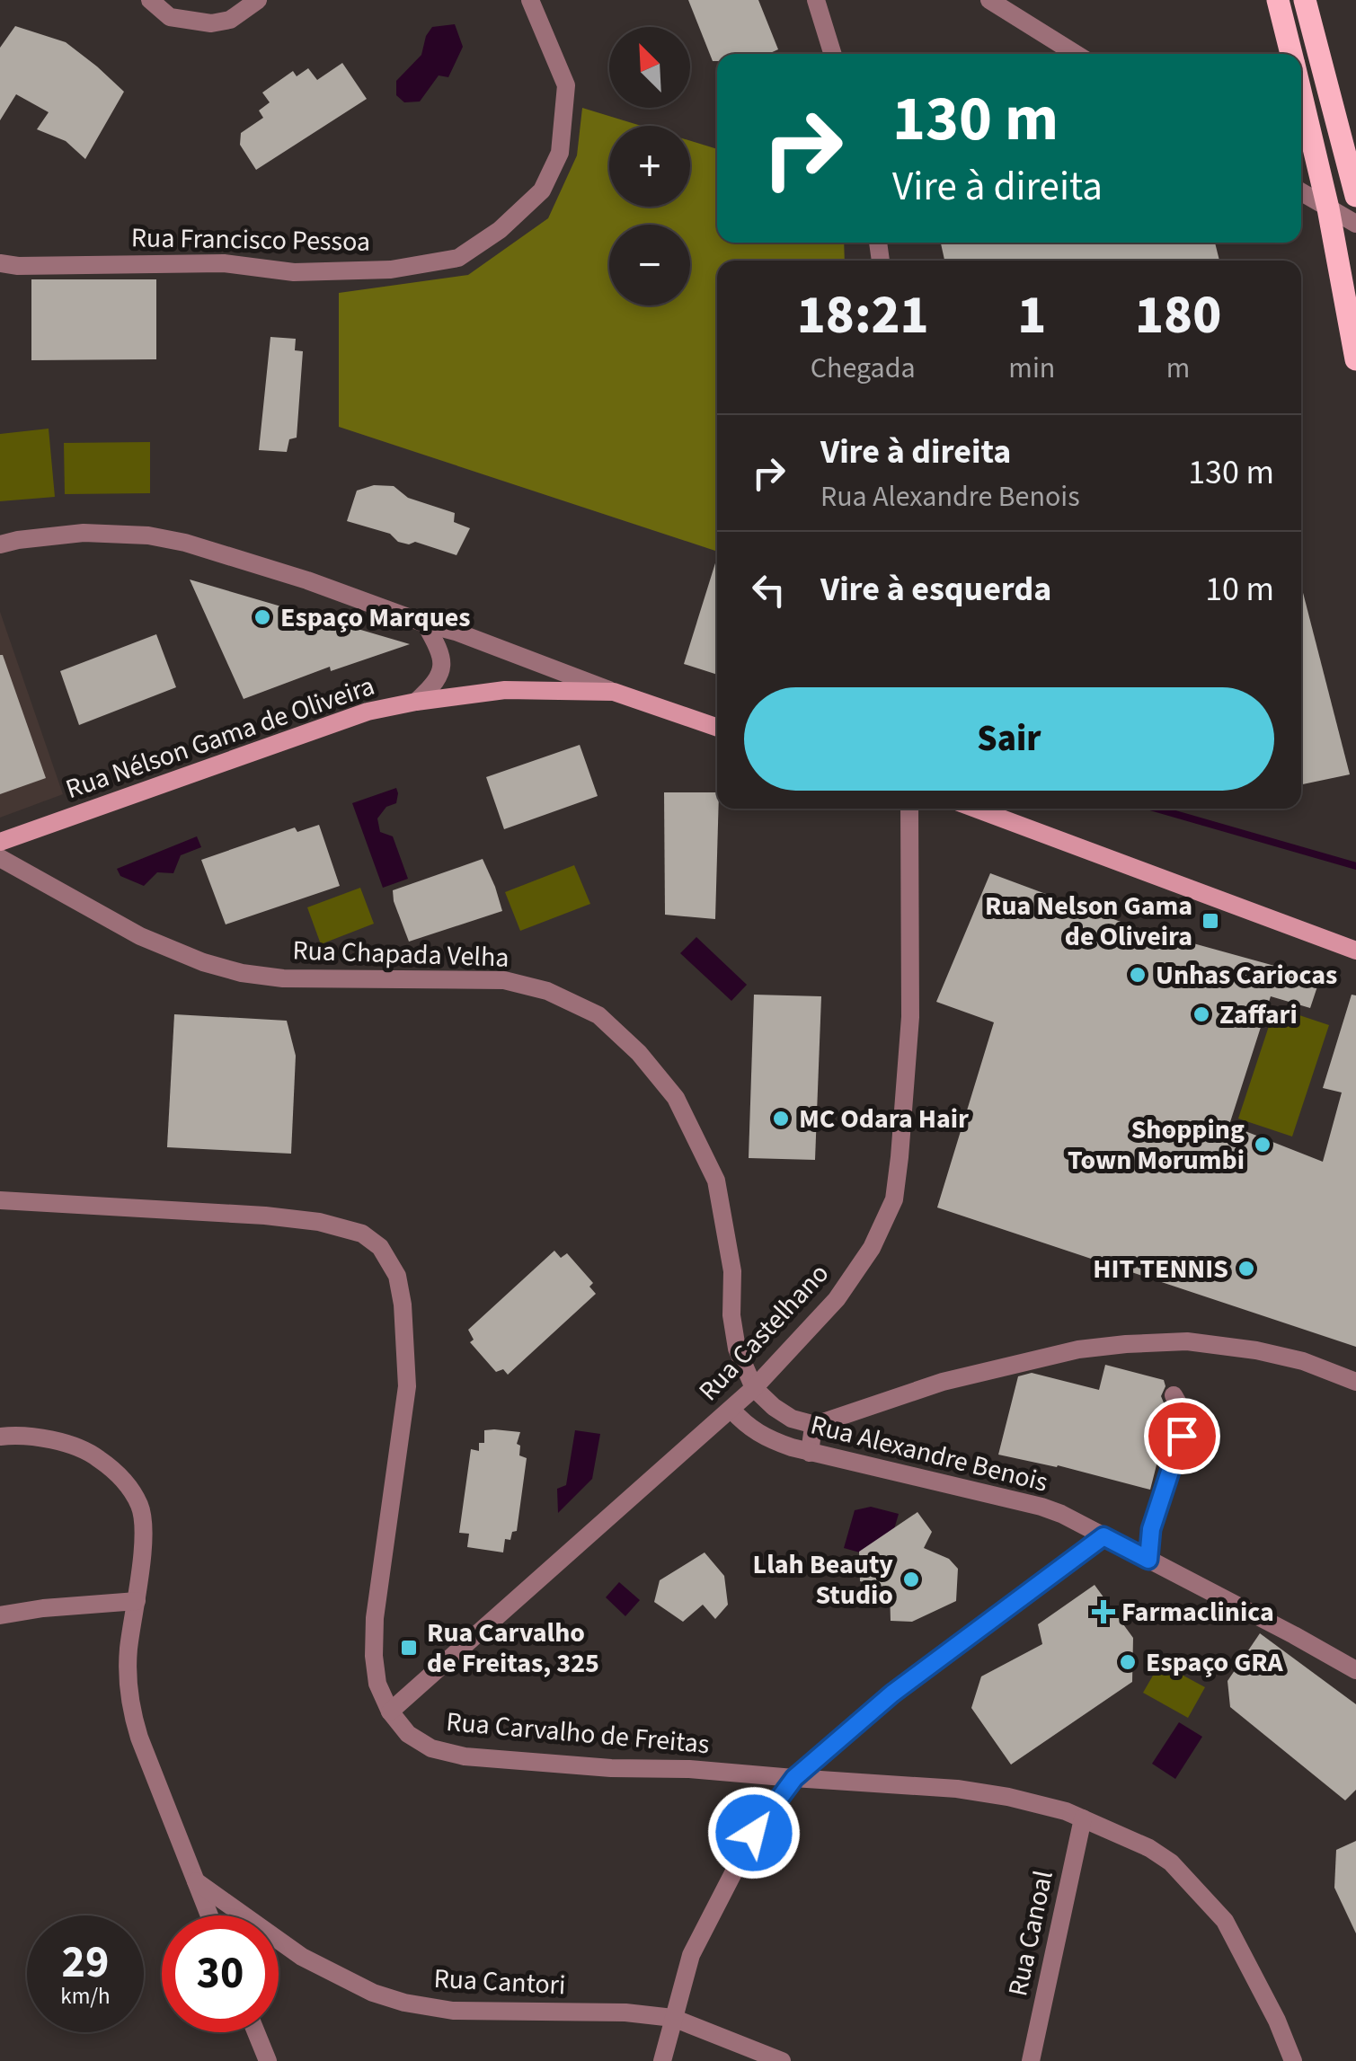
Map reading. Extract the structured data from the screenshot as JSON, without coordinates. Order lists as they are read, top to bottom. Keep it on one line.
{"streets":{"main road":["Rua Nélson Gama de Oliveira"],"street":["Rua Francisco Pessoa","Rua Chapada Velha","Rua Castelhano","Rua Alexandre Benois","Rua Carvalho de Freitas","Rua Canoal","Rua Cantori"]},"crossings":[["Rua Chapada Velha","Rua Castelhano"],["Rua Castelhano","Rua Alexandre Benois"],["Rua Castelhano","Rua Carvalho de Freitas"],["Rua Carvalho de Freitas","Rua Canoal"]],"places":{"other":["Espaço Marques","Unhas Cariocas","Zaffari","MC Odara Hair","Shopping Town Morumbi","HIT TENNIS","Llah Beauty Studio","Espaço GRA"],"transit":["Rua Nelson Gama de Oliveira","Rua Carvalho de Freitas, 325"],"health":["Farmaclinica"]},"north":"top left","page":{"map_buttons":["+","−"],"turn":["130 m","Vire à direita"],"eta":["18:21","Chegada","1","min","180","m"],"list":[{"name":"Vire à direita","note":"Rua Alexandre Benois","value":"130 m"},{"name":"Vire à esquerda","value":"10 m"}],"buttons":"Sair","speed":"29 km/h","limit":"30"}}
